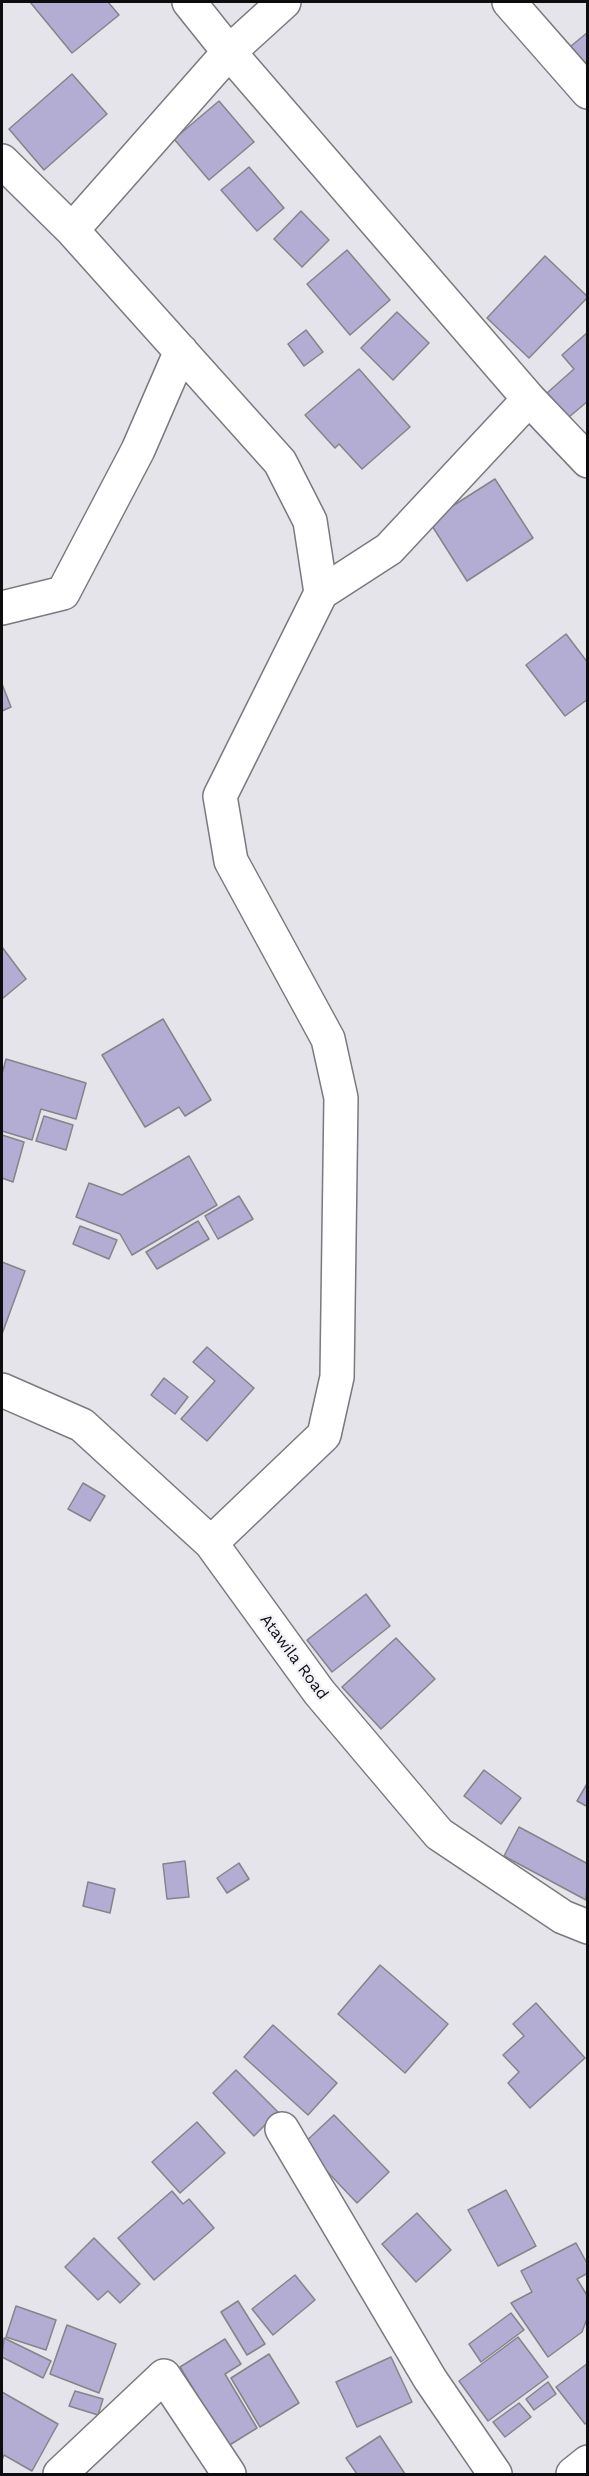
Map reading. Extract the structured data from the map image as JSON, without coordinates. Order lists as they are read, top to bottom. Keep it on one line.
{"streets":{"street":["Atawila Road"]}}
